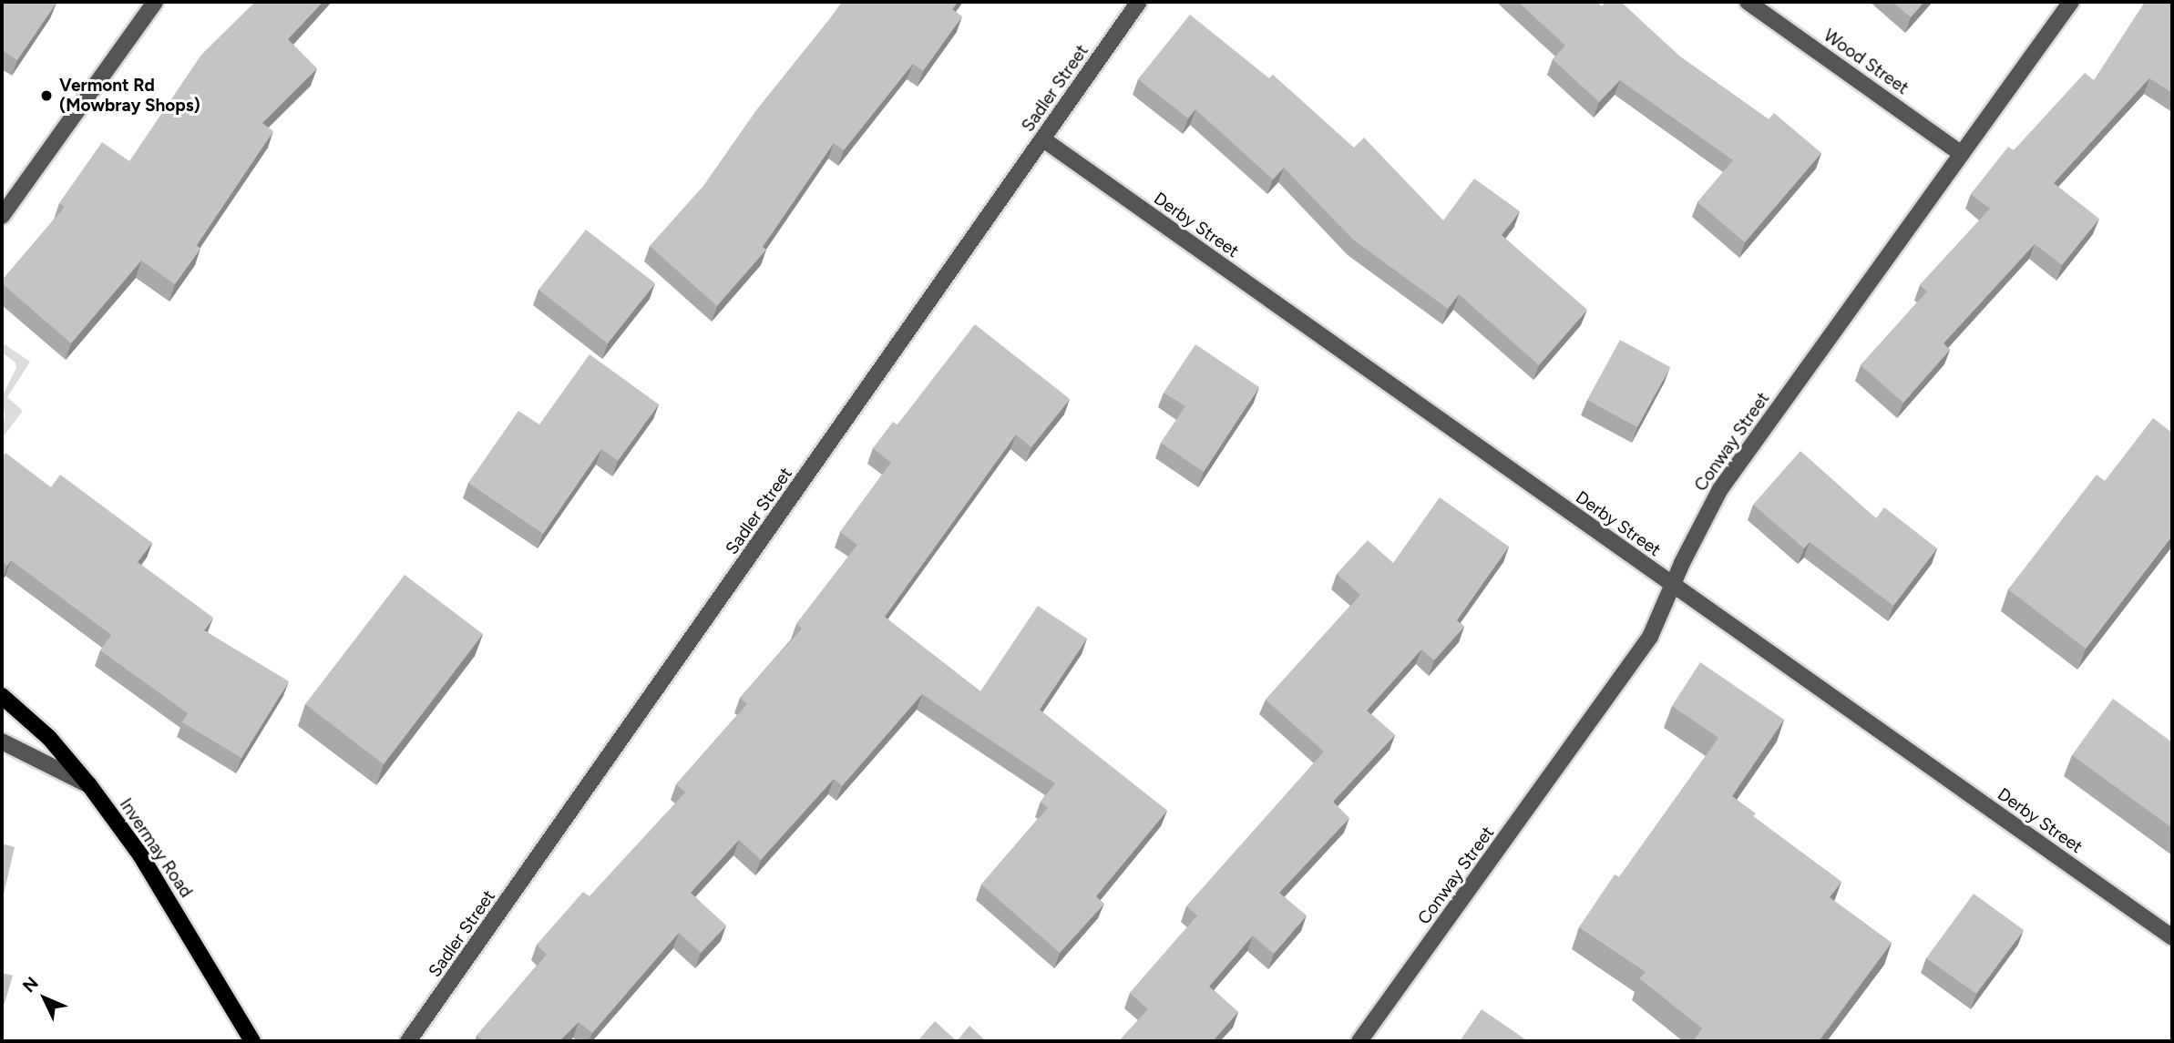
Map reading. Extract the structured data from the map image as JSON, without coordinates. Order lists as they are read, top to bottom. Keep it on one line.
{"streets":{"main road":["Invermay Road"],"street":["Wood Street","Sadler Street","Derby Street","Conway Street"]},"crossings":[["Wood Street","Conway Street"],["Sadler Street","Derby Street"],["Derby Street","Conway Street"]],"places":["Vermont Rd (Mowbray Shops)"],"north":"top left"}
